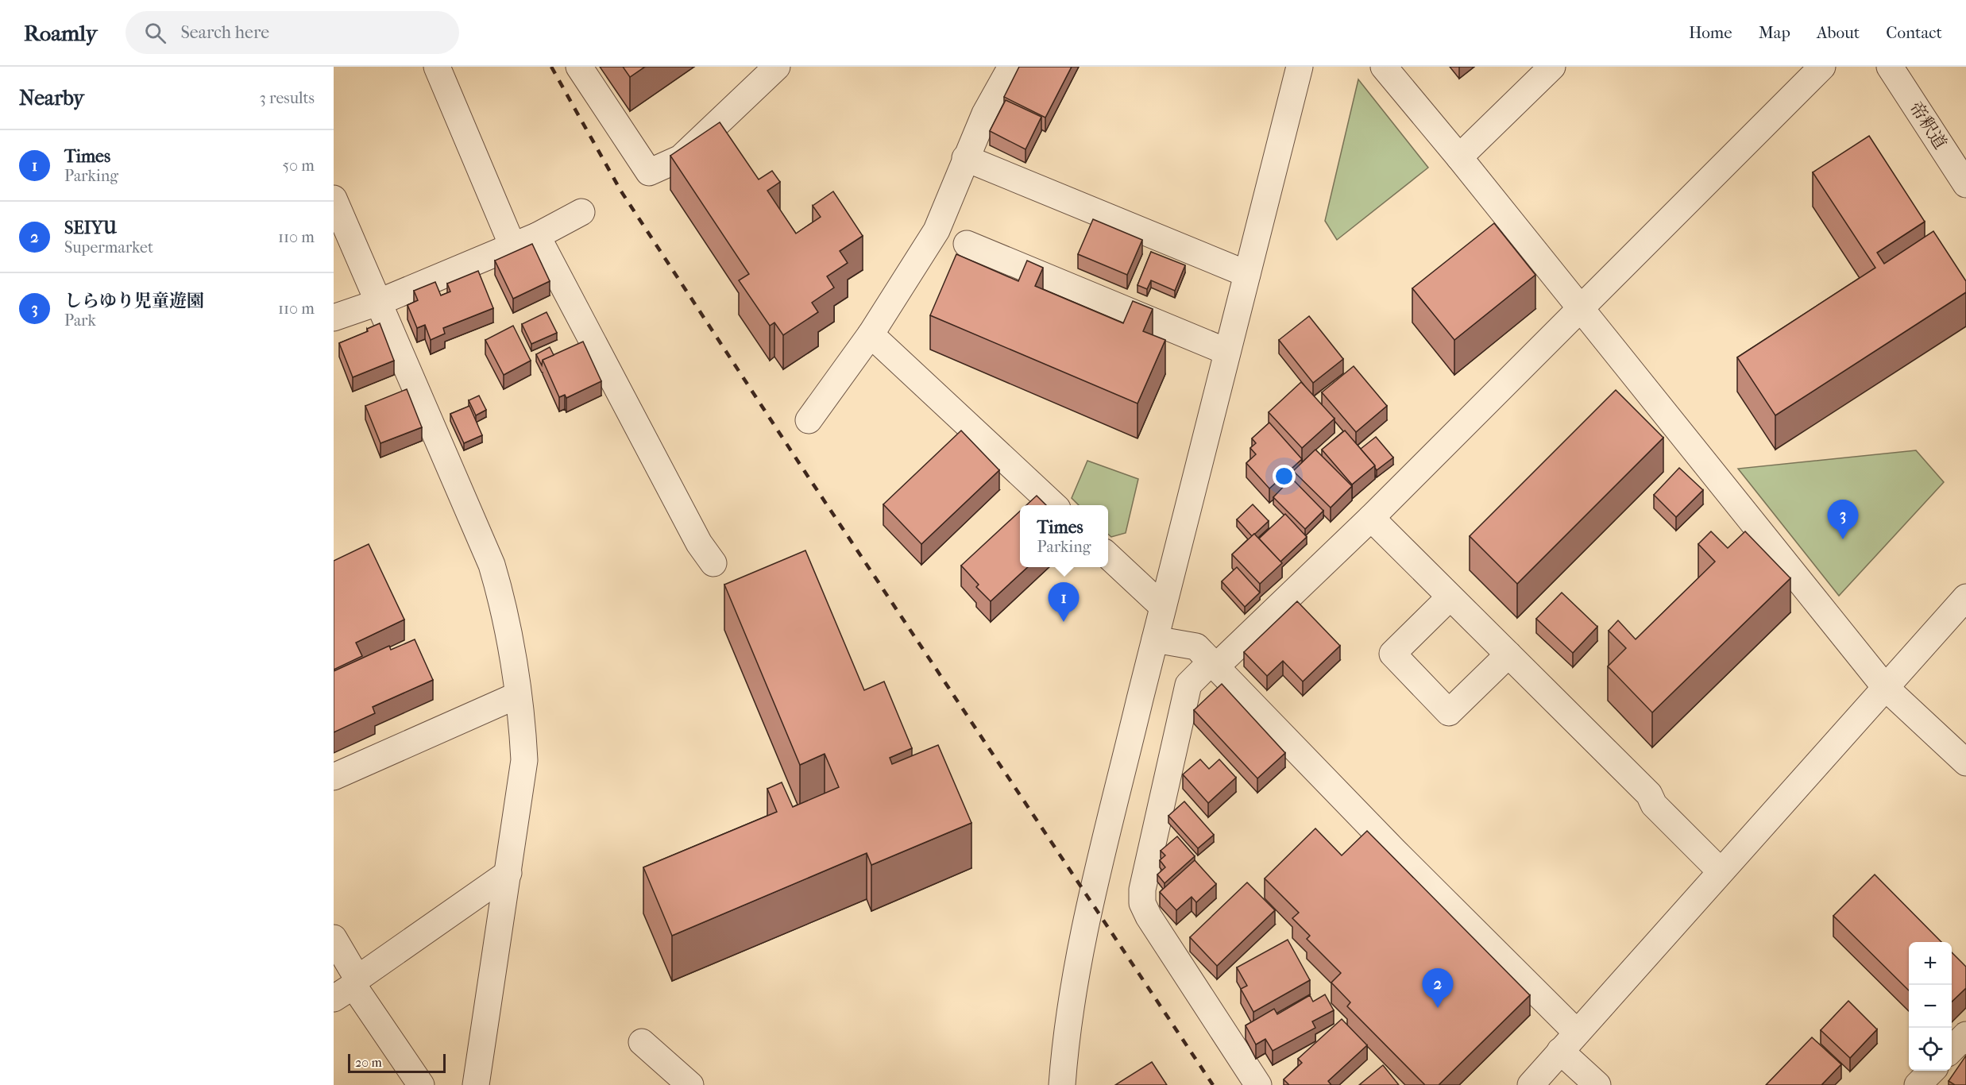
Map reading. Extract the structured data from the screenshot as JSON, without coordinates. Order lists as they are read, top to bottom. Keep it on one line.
{"streets":{"street":["帝釈道"]},"scale_bar":"20 m","page":{"header":"Roamly","search":"Search here","nav":["Home","Map","About","Contact"],"heading":["Nearby","3 results"],"list":[{"mark":"1","name":"Times","note":"Parking","value":"50 m"},{"mark":"2","name":"SEIYU","note":"Supermarket","value":"110 m"},{"mark":"3","name":"しらゆり児童遊園","note":"Park","value":"110 m"}],"pins":["3","1","2"],"popup":["Times","Parking"],"map_buttons":["+","−"],"scale":"20 m"}}
